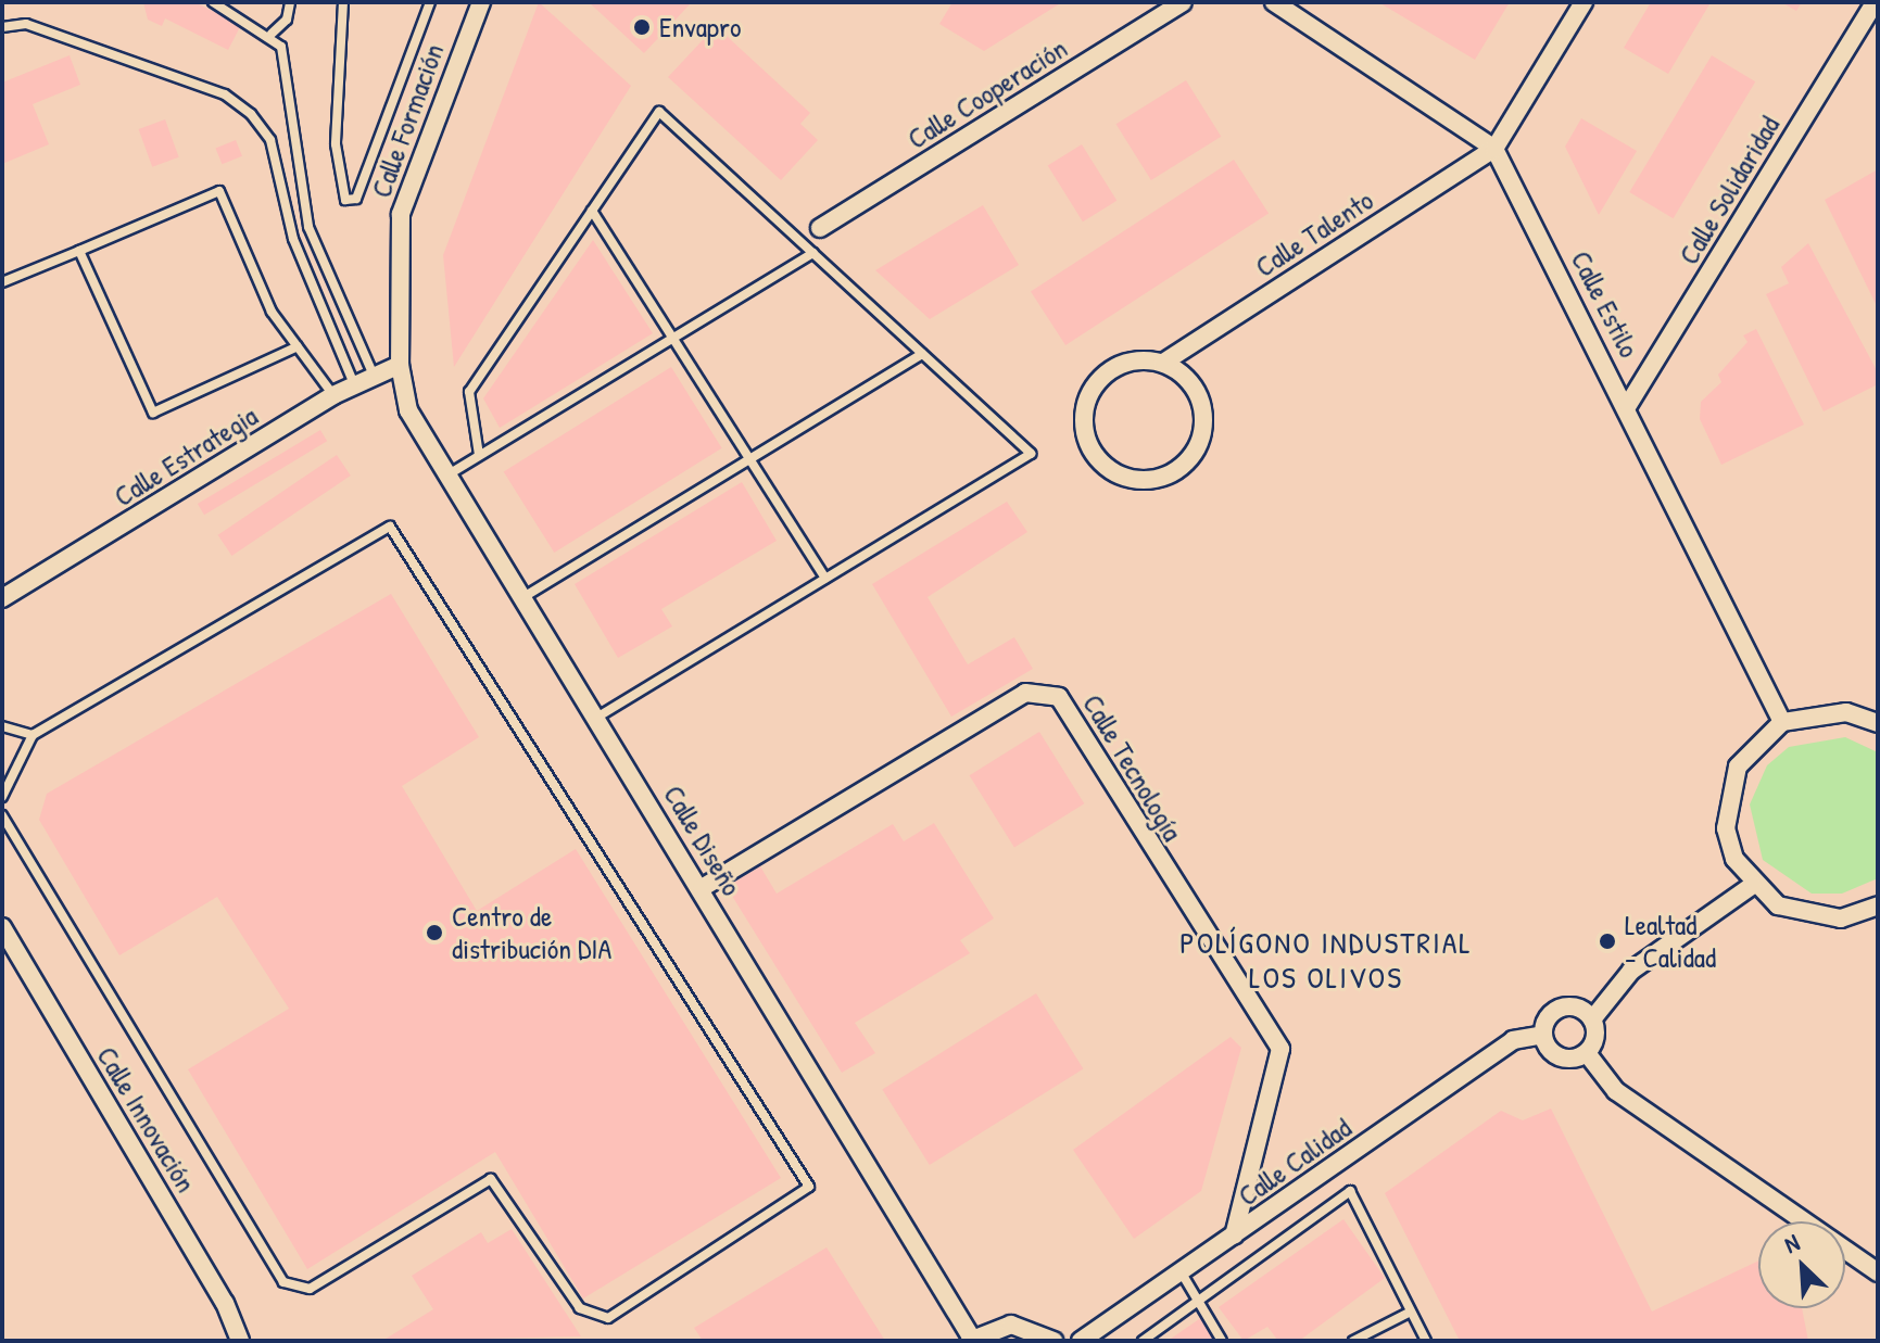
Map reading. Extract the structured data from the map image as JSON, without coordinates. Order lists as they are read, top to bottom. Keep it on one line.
{"streets":{"street":["Calle Cooperación","Calle Formación","Calle Solidaridad","Calle Talento","Calle Estilo","Calle Estrategia","Calle Tecnología","Calle Diseño","Calle Innovación","Calle Calidad"]},"crossings":[["Calle Formación","Calle Estrategia"],["Calle Formación","Calle Diseño"],["Calle Solidaridad","Calle Estilo"],["Calle Talento","Calle Estilo"],["Calle Estrategia","Calle Diseño"],["Calle Tecnología","Calle Diseño"],["Calle Tecnología","Calle Calidad"]],"districts":["POLÍGONO INDUSTRIAL LOS OLIVOS"],"places":["Envapro","Centro de distribución DIA","Lealtad - Calidad"],"north":"top left"}
